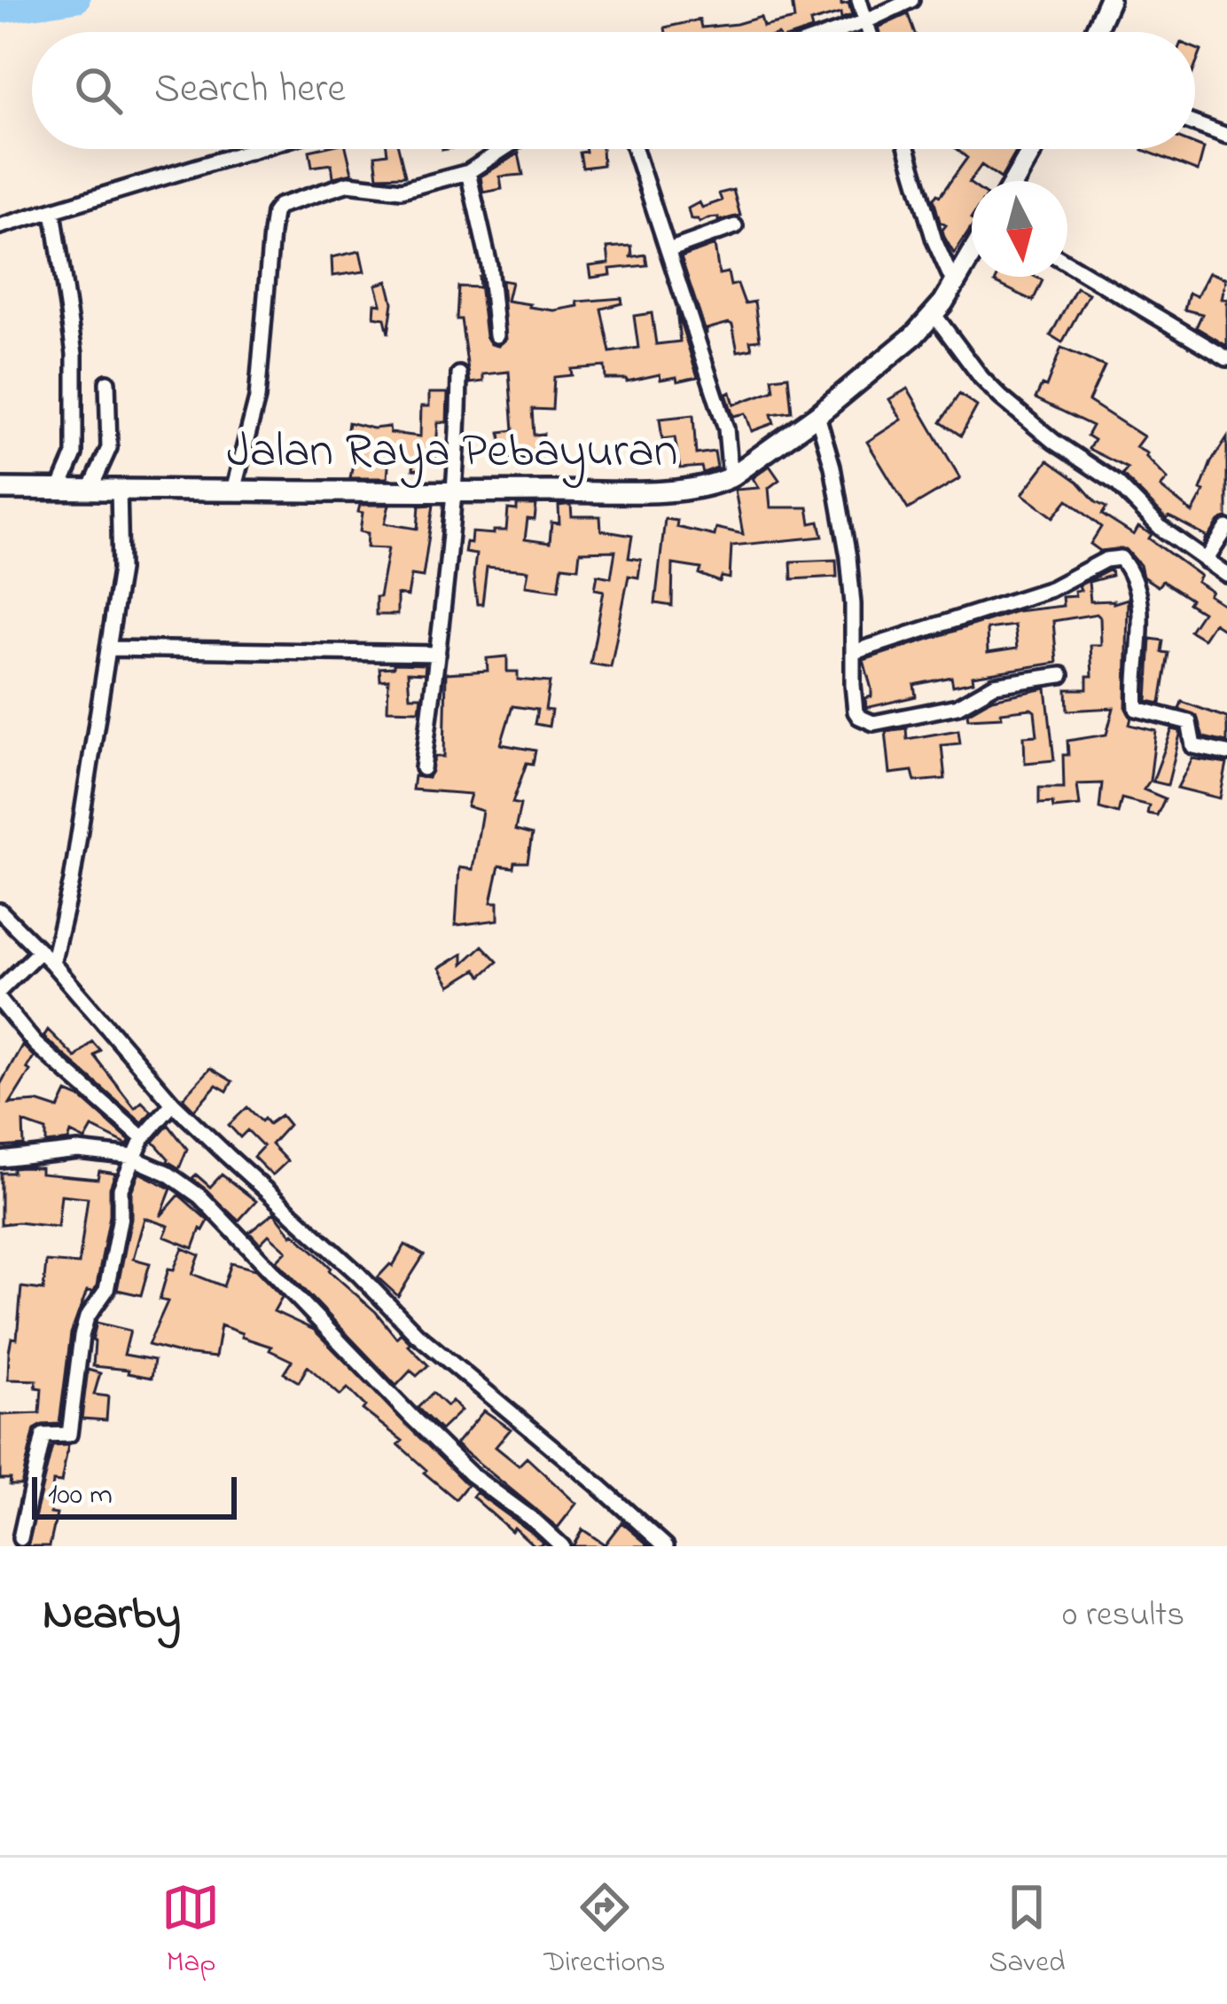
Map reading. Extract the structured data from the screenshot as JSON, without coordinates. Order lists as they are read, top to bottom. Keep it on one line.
{"streets":{"main road":["Jalan Raya Pebayuran"]},"scale_bar":"100 m","north":"bottom","page":{"search":"Search here","scale":"100 m","heading":["Nearby","0 results"],"nav":["Map","Directions","Saved"]}}
